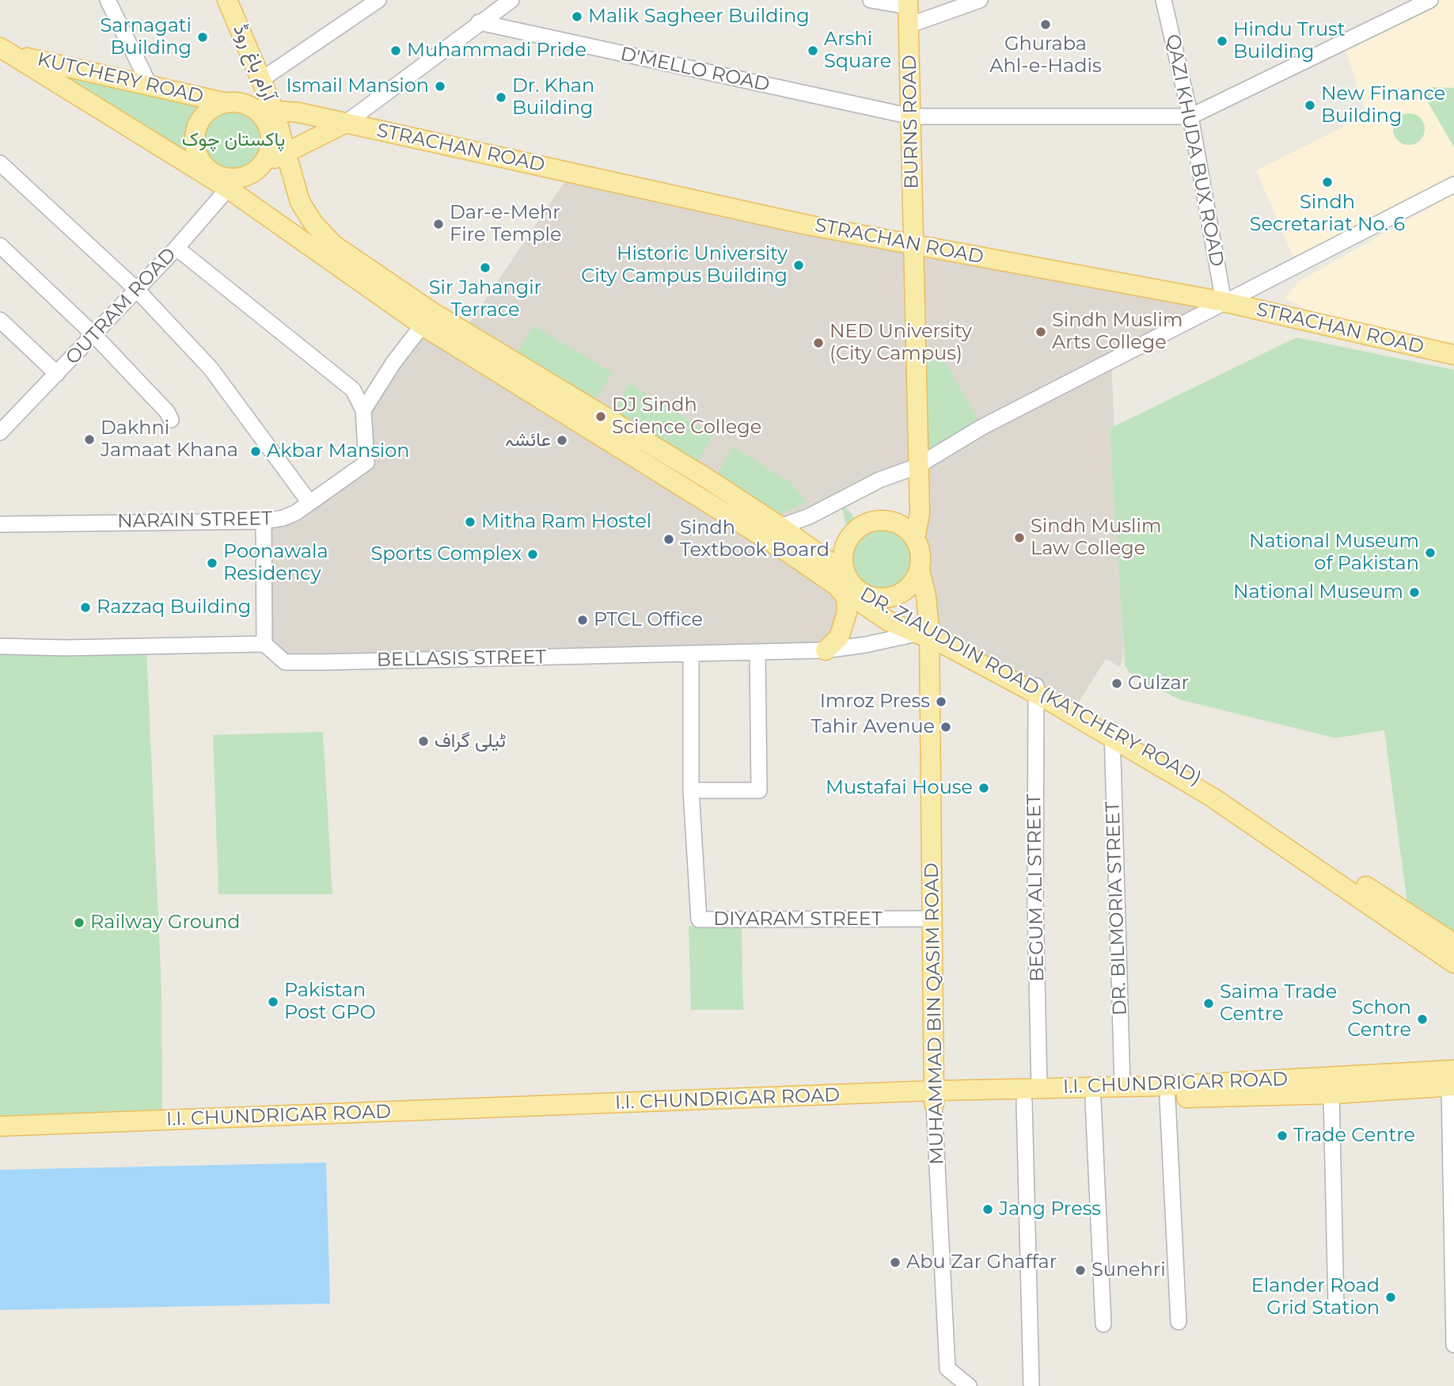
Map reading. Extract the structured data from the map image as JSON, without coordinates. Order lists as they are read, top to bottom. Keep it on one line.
{"streets":{"main road":["آرام باغ روڈ","KUTCHERY ROAD","BURNS ROAD","STRACHAN ROAD","DR. ZIAUDDIN ROAD (KATCHERY ROAD)","MUHAMMAD BIN QASIM ROAD","I.I. CHUNDRIGAR ROAD"],"street":["D'MELLO ROAD","QAZI KHUDA BUX ROAD","OUTRAM ROAD","NARAIN STREET","BELLASIS STREET","BEGUM ALI STREET","DR. BILMORIA STREET","DIYARAM STREET"]},"crossings":[["آرام باغ روڈ","STRACHAN ROAD"],["آرام باغ روڈ","DR. ZIAUDDIN ROAD (KATCHERY ROAD)"],["D'MELLO ROAD","BURNS ROAD"],["D'MELLO ROAD","QAZI KHUDA BUX ROAD"],["KUTCHERY ROAD","DR. ZIAUDDIN ROAD (KATCHERY ROAD)"],["BURNS ROAD","STRACHAN ROAD"],["STRACHAN ROAD","QAZI KHUDA BUX ROAD"],["OUTRAM ROAD","DR. ZIAUDDIN ROAD (KATCHERY ROAD)"],["BELLASIS STREET","DR. ZIAUDDIN ROAD (KATCHERY ROAD)"],["BELLASIS STREET","MUHAMMAD BIN QASIM ROAD"],["DR. ZIAUDDIN ROAD (KATCHERY ROAD)","BEGUM ALI STREET"],["DR. ZIAUDDIN ROAD (KATCHERY ROAD)","DR. BILMORIA STREET"],["DR. ZIAUDDIN ROAD (KATCHERY ROAD)","MUHAMMAD BIN QASIM ROAD"],["BEGUM ALI STREET","I.I. CHUNDRIGAR ROAD"],["DR. BILMORIA STREET","I.I. CHUNDRIGAR ROAD"],["DIYARAM STREET","MUHAMMAD BIN QASIM ROAD"],["MUHAMMAD BIN QASIM ROAD","I.I. CHUNDRIGAR ROAD"]],"parks":["پاکستان چوک"],"places":["Malik Sagheer Building","Ghuraba Ahl-e-Hadis","Sarnagati Building","Hindu Trust Building","Muhammadi Pride","Arshi Square","Ismail Mansion","Dr. Khan Building","New Finance Building","Sindh Secretariat No. 6","Dar-e-Mehr Fire Temple","Historic University City Campus Building","Sir Jahangir Terrace","Sindh Muslim Arts College","NED University (City Campus)","DJ Sindh Science College","Dakhni Jamaat Khana","عائشہ","Akbar Mansion","Mitha Ram Hostel","Sindh Muslim Law College","Sindh Textbook Board","National Museum of Pakistan","Sports Complex","Poonawala Residency","National Museum","Razzaq Building","PTCL Office","Gulzar","Imroz Press","Tahir Avenue","ٹیلی گراف","Mustafai House","Railway Ground","Pakistan Post GPO","Saima Trade Centre","Schon Centre","Trade Centre","Jang Press","Abu Zar Ghaffar","Sunehri","Elander Road Grid Station"]}
